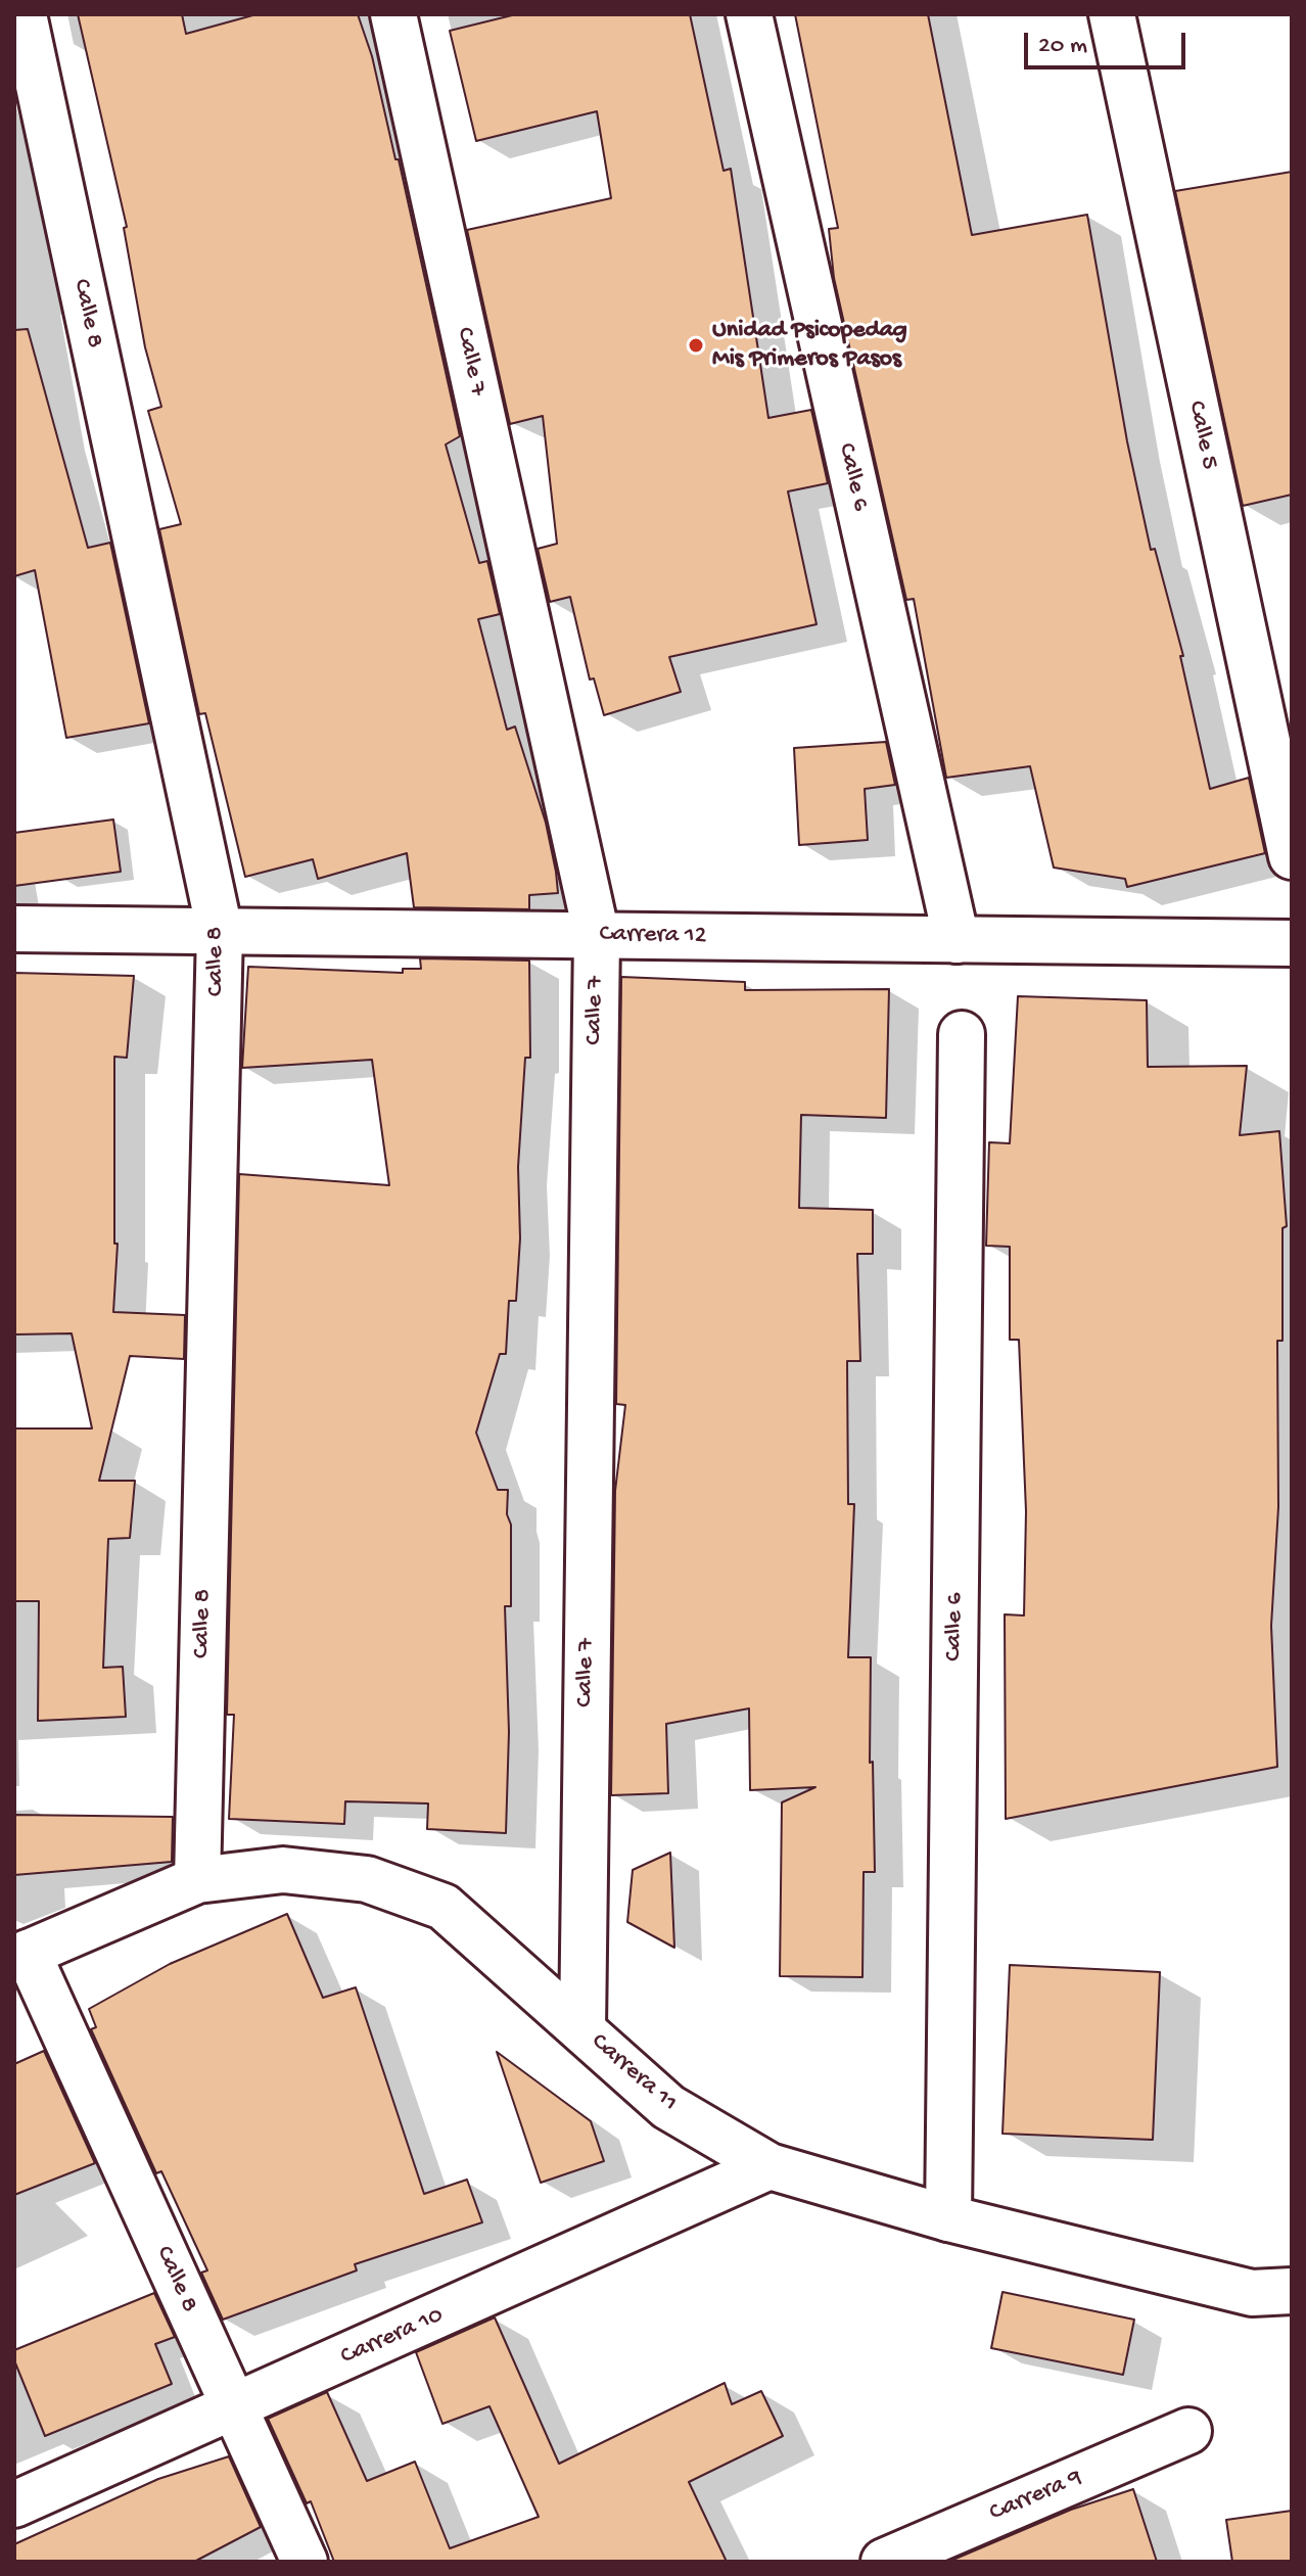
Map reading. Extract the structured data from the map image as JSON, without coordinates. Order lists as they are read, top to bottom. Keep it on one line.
{"streets":{"street":["Calle 8","Calle 7","Calle 5","Calle 6","Carrera 12","Carrera 11","Carrera 10","Carrera 9"]},"crossings":[["Calle 8","Carrera 12"],["Calle 8","Carrera 11"],["Calle 8","Carrera 10"],["Calle 7","Carrera 12"],["Calle 7","Carrera 11"],["Calle 6","Carrera 12"],["Calle 6","Carrera 11"],["Carrera 11","Carrera 10"]],"places":["Unidad Psicopedag Mis Primeros Pasos"],"scale_bar":"20 m"}
